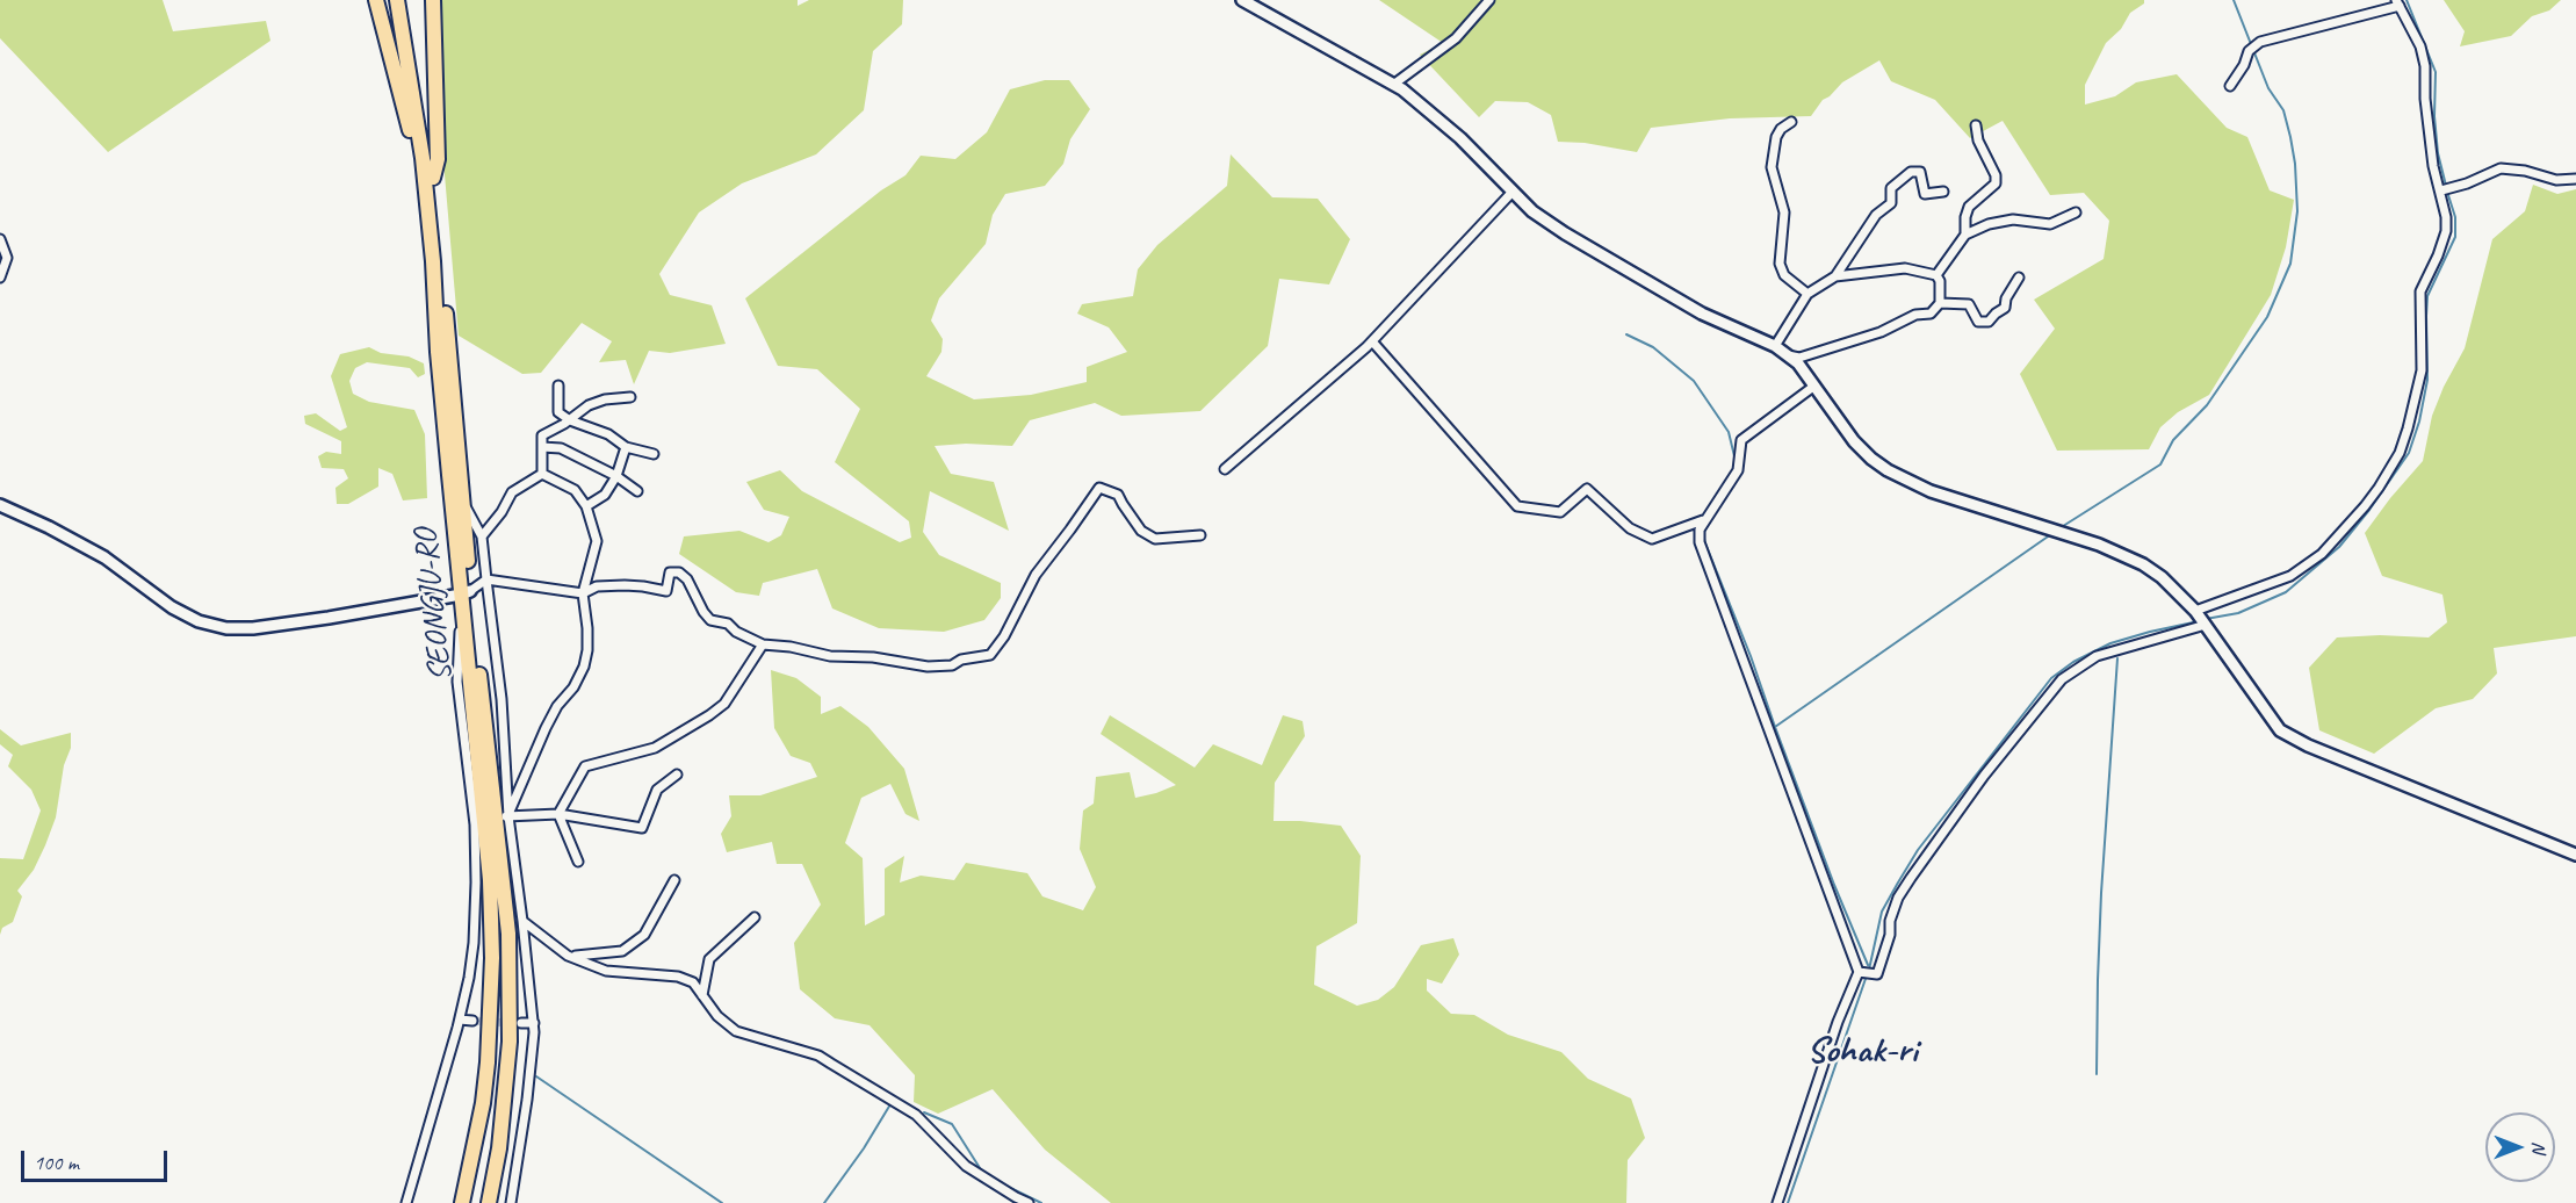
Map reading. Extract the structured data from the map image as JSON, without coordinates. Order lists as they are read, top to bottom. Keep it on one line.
{"streets":{"highway":["SEONGJU-RO"]},"districts":["Sohak-ri"],"scale_bar":"100 m","north":"right"}
